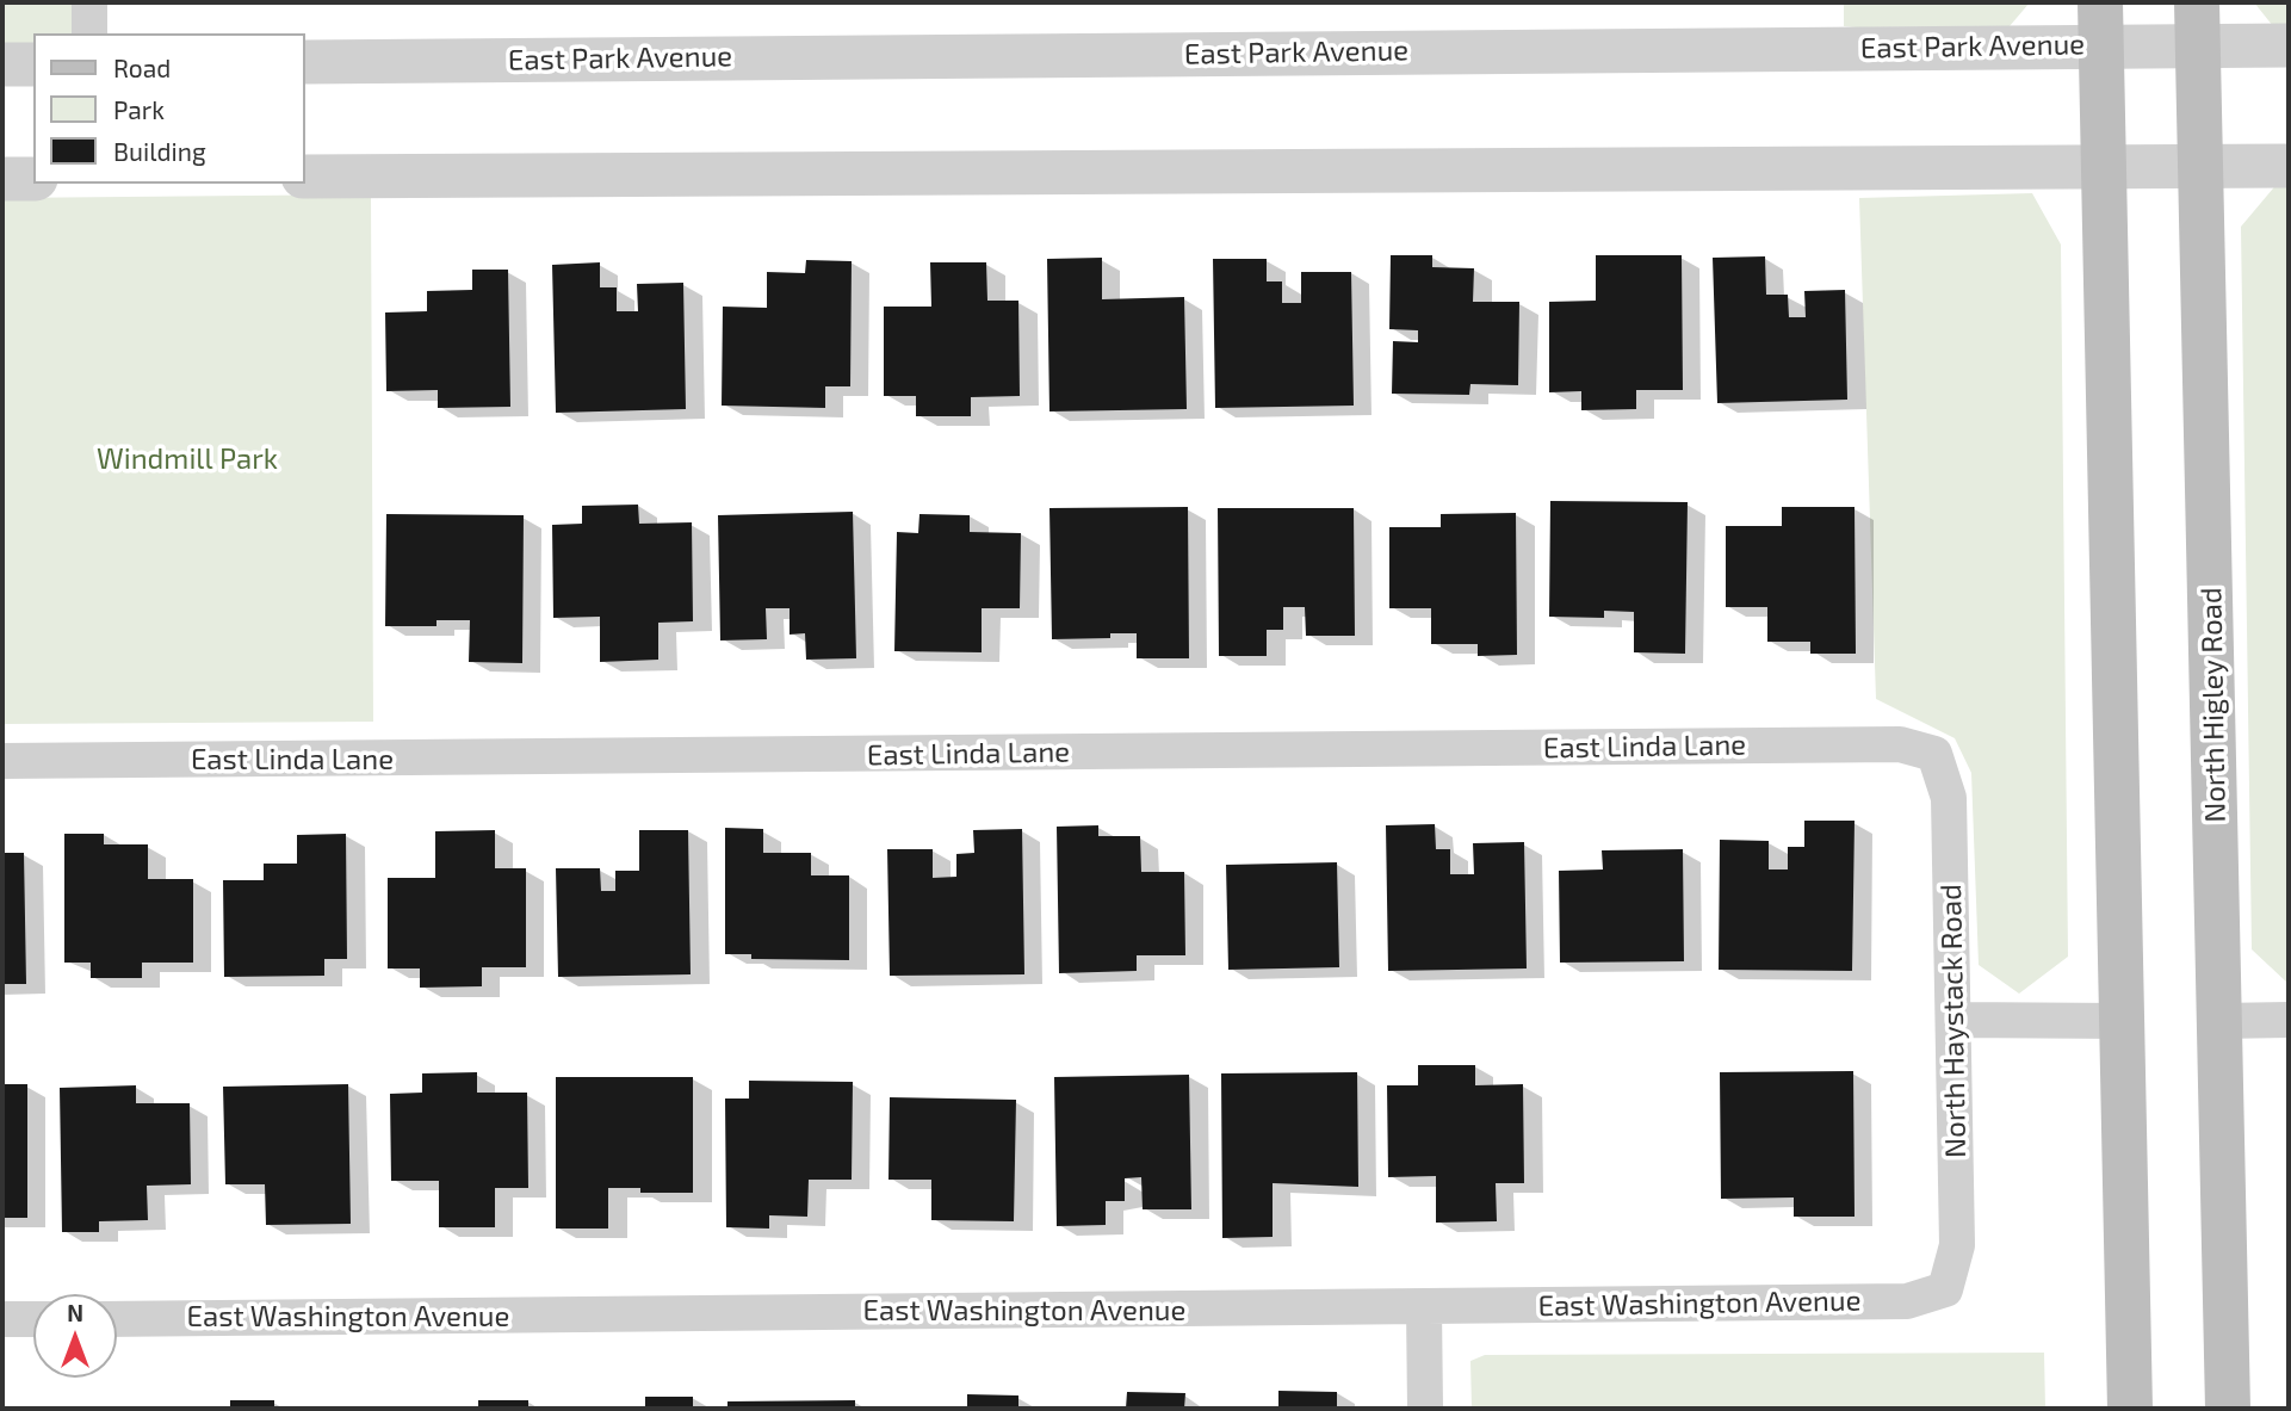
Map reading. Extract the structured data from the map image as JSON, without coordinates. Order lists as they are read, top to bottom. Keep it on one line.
{"streets":{"main road":["North Higley Road"],"street":["East Park Avenue","East Linda Lane","North Haystack Road","East Washington Avenue"]},"crossings":[["East Park Avenue","North Higley Road"],["East Linda Lane","North Haystack Road"],["North Haystack Road","East Washington Avenue"]],"parks":["Windmill Park"],"legend":["Road","Park","Building"],"north":"top"}
